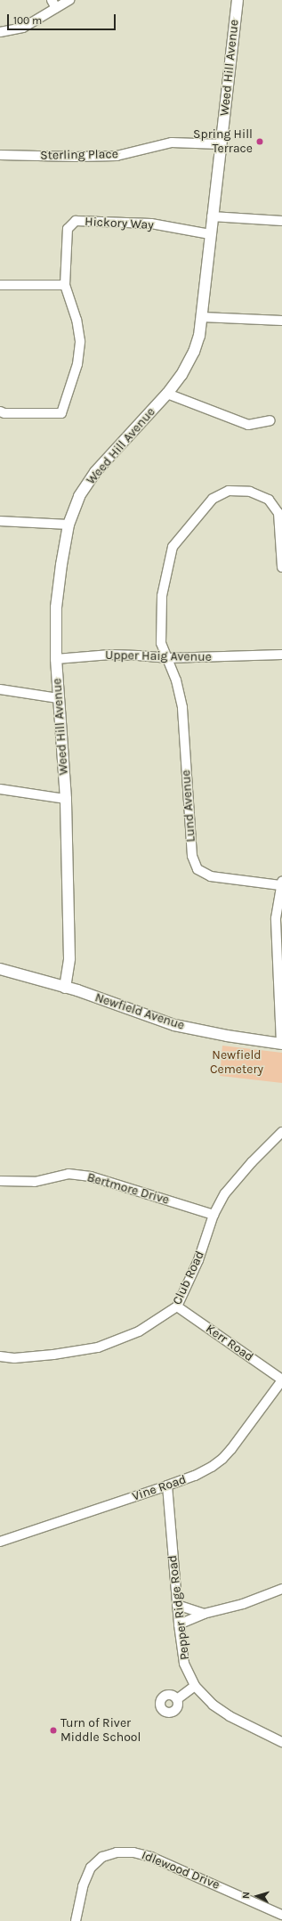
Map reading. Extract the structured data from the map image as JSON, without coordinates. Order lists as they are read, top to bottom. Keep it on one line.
{"streets":{"main road":["Weed Hill Avenue","Newfield Avenue"],"street":["Sterling Place","Hickory Way","Upper Haig Avenue","Lund Avenue","Bertmore Drive","Club Road","Kerr Road","Vine Road","Pepper Ridge Road","Idlewood Drive"]},"crossings":[["Weed Hill Avenue","Sterling Place"],["Weed Hill Avenue","Hickory Way"],["Weed Hill Avenue","Upper Haig Avenue"],["Weed Hill Avenue","Newfield Avenue"],["Upper Haig Avenue","Lund Avenue"],["Bertmore Drive","Club Road"],["Club Road","Kerr Road"],["Kerr Road","Vine Road"],["Vine Road","Pepper Ridge Road"]],"parks":["Newfield Cemetery"],"places":["Spring Hill Terrace","Turn of River Middle School"],"scale_bar":"100 m","north":"left"}
